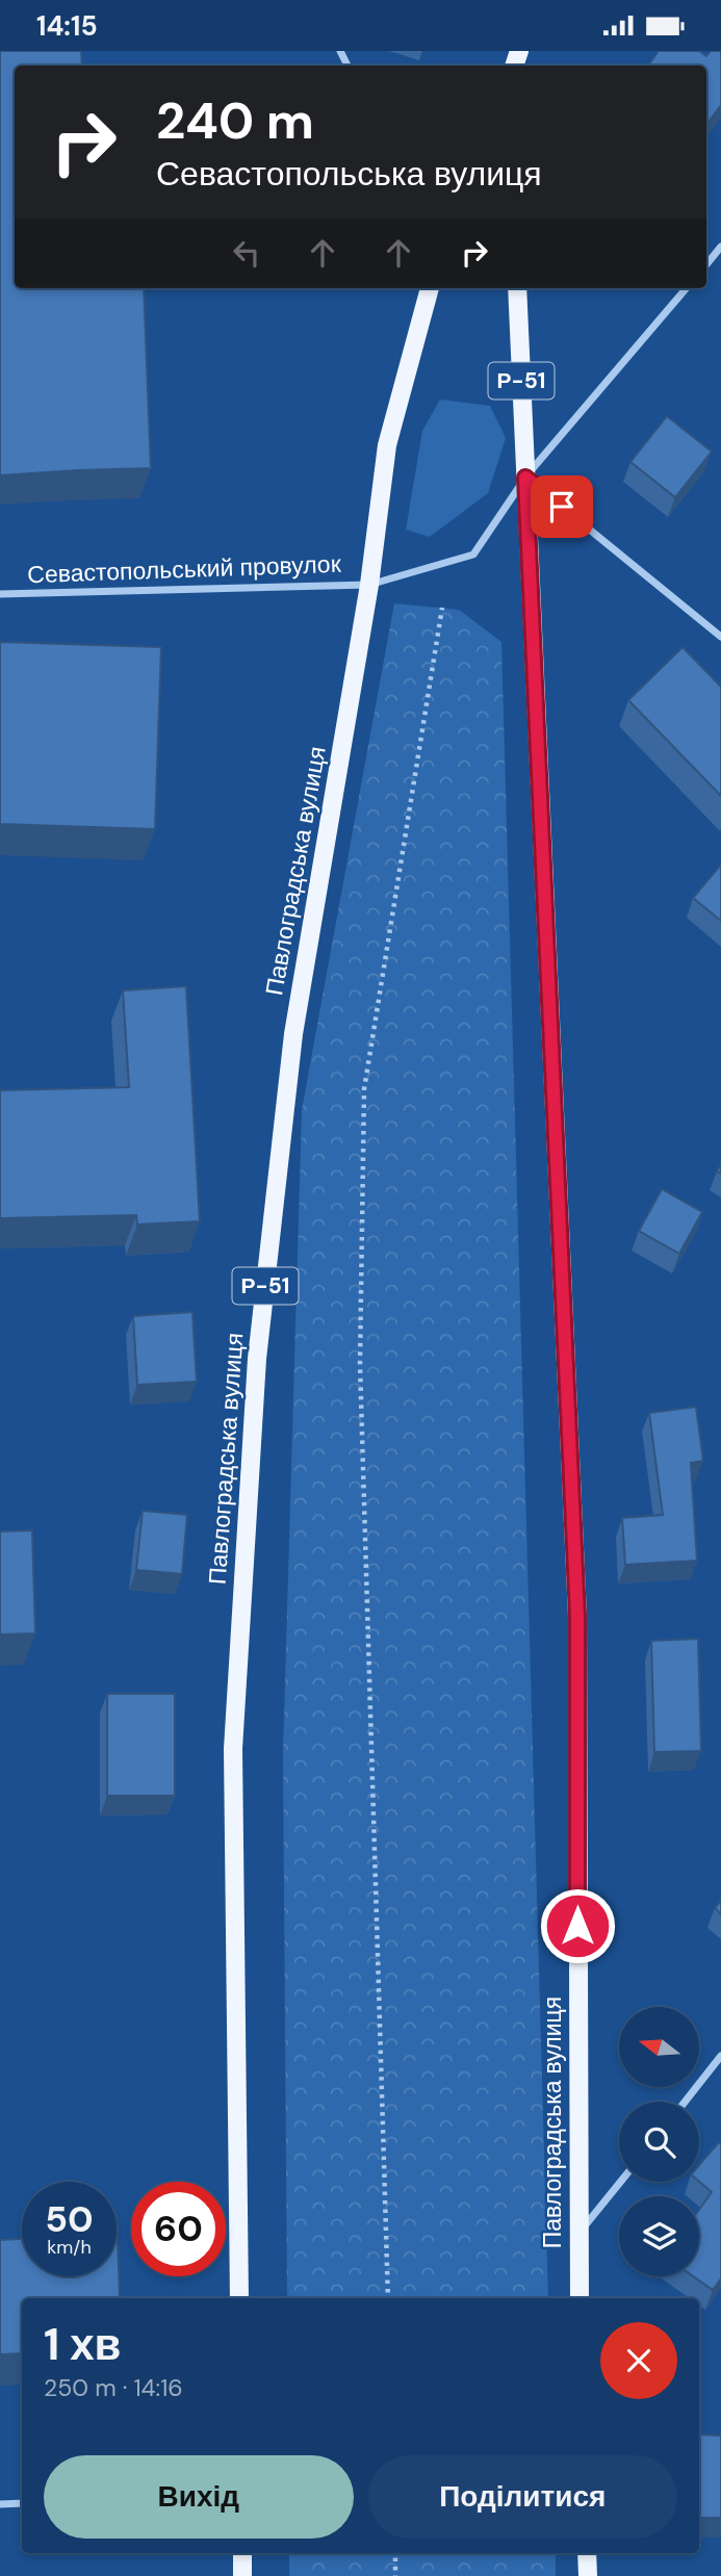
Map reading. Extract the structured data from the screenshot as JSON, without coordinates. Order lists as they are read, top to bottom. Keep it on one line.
{"streets":{"main road":["Р-51","Павлоградська вулиця"],"street":["Севастопольський провулок"]},"crossings":[["Севастопольський провулок","Павлоградська вулиця"]],"north":"left","page":{"status":"14:15","turn":["240 m","Севастопольська вулиця"],"speed":"50 km/h","limit":"60","heading":["1 хв","250 m · 14:16"],"buttons":["Вихід","Поділитися"]}}
